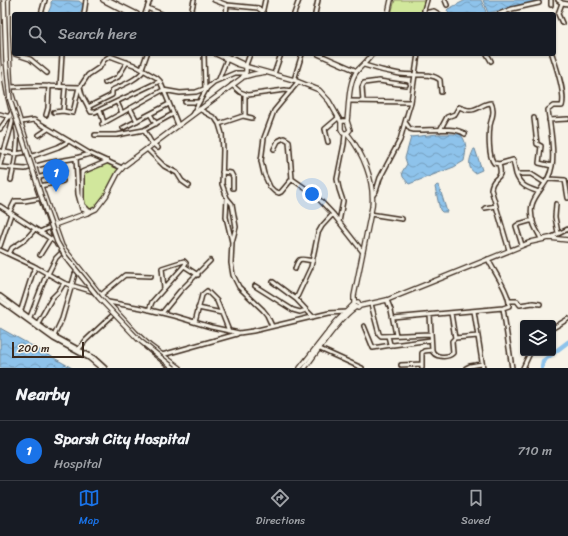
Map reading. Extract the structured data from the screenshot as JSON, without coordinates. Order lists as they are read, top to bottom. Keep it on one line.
{"scale_bar":"200 m","page":{"search":"Search here","pins":"1","scale":"200 m","heading":"Nearby","list":[{"mark":"1","name":"Sparsh City Hospital","note":"Hospital","value":"710 m"}],"nav":["Map","Directions","Saved"]}}
